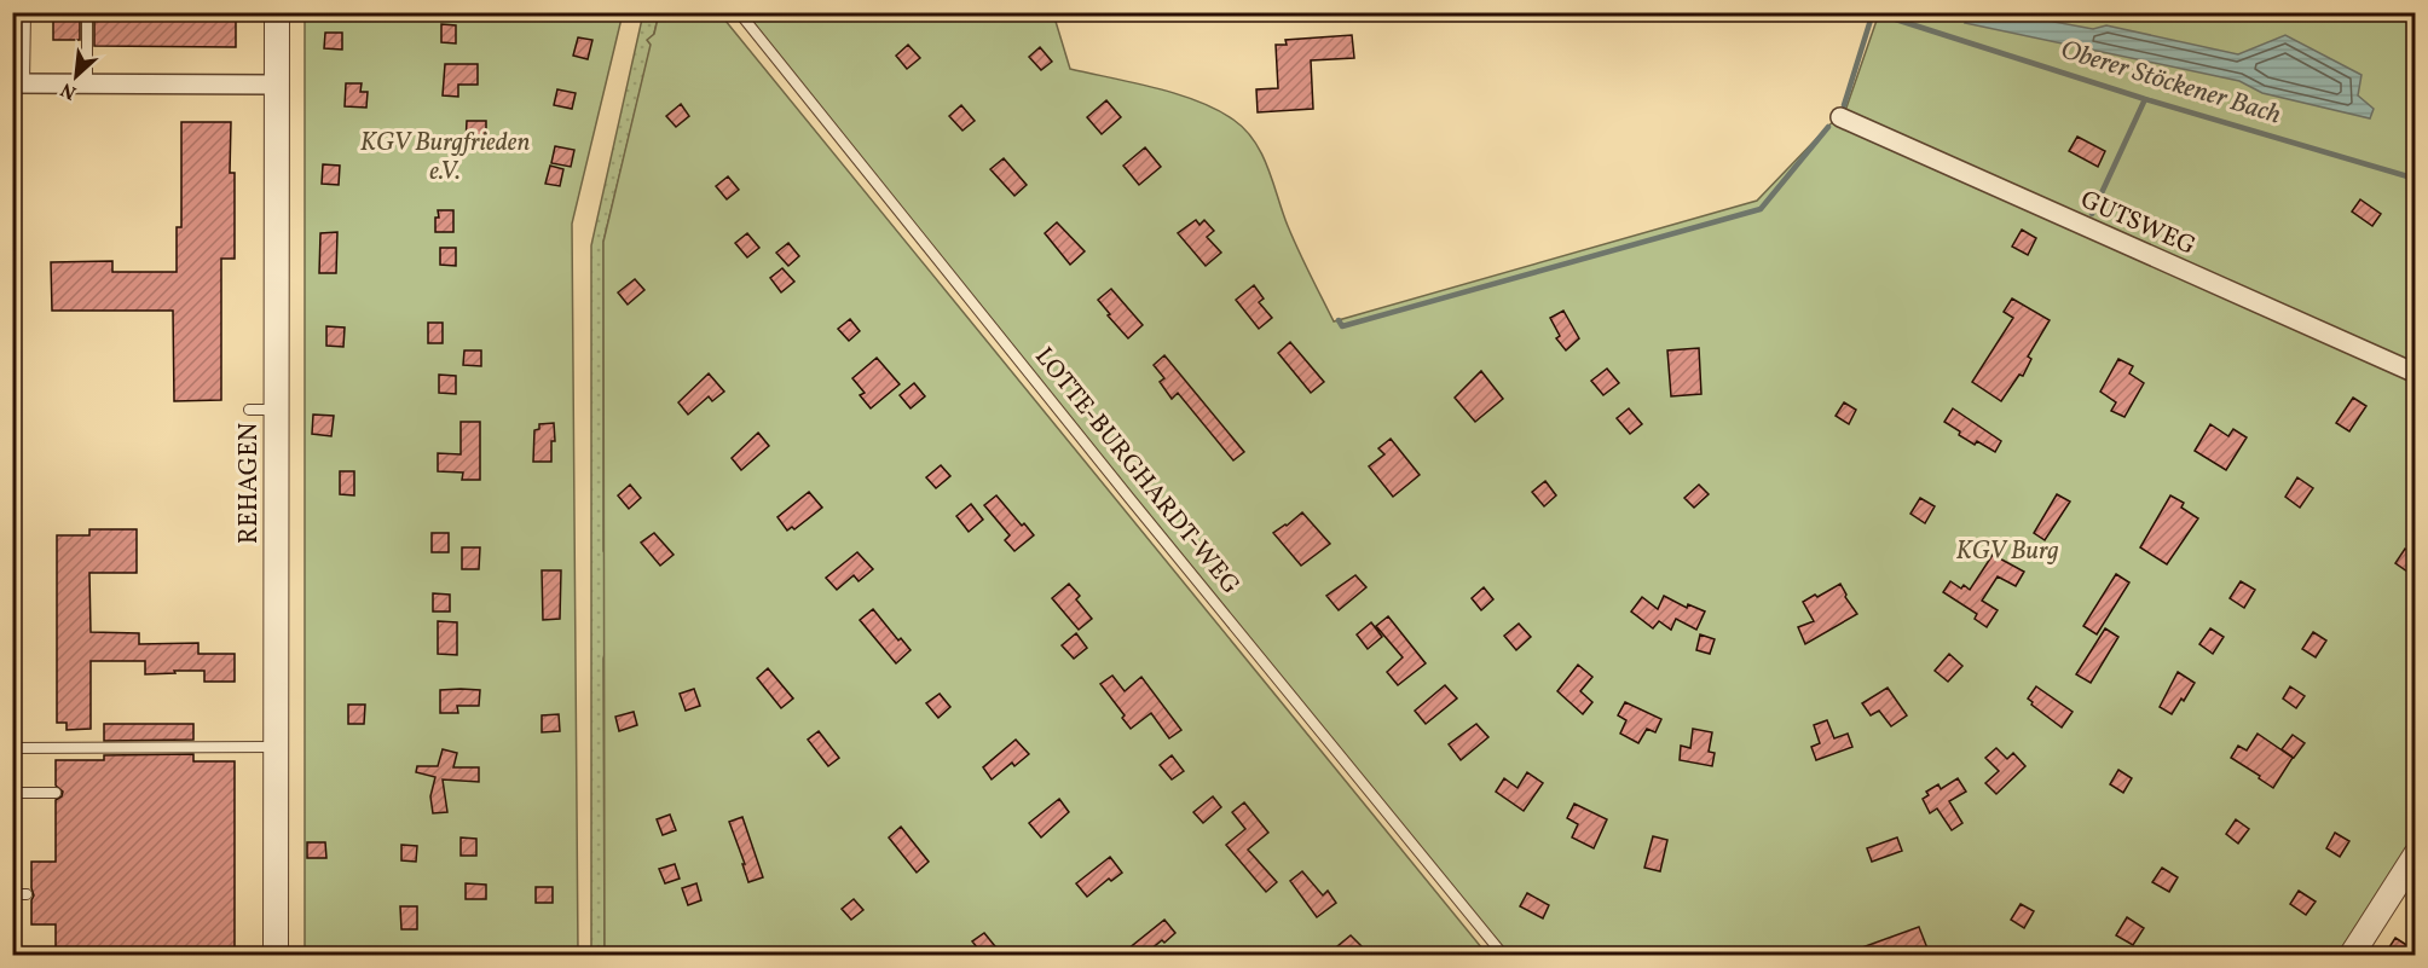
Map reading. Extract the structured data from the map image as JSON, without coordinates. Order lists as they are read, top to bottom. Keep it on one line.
{"streets":{"street":["GUTSWEG","REHAGEN"],"lane":["LOTTE-BURGHARDT-WEG"]},"water":["Oberer Stöckener Bach"],"parks":["KGV Burgfrieden e.V.","KGV Burg"],"north":"bottom left"}
